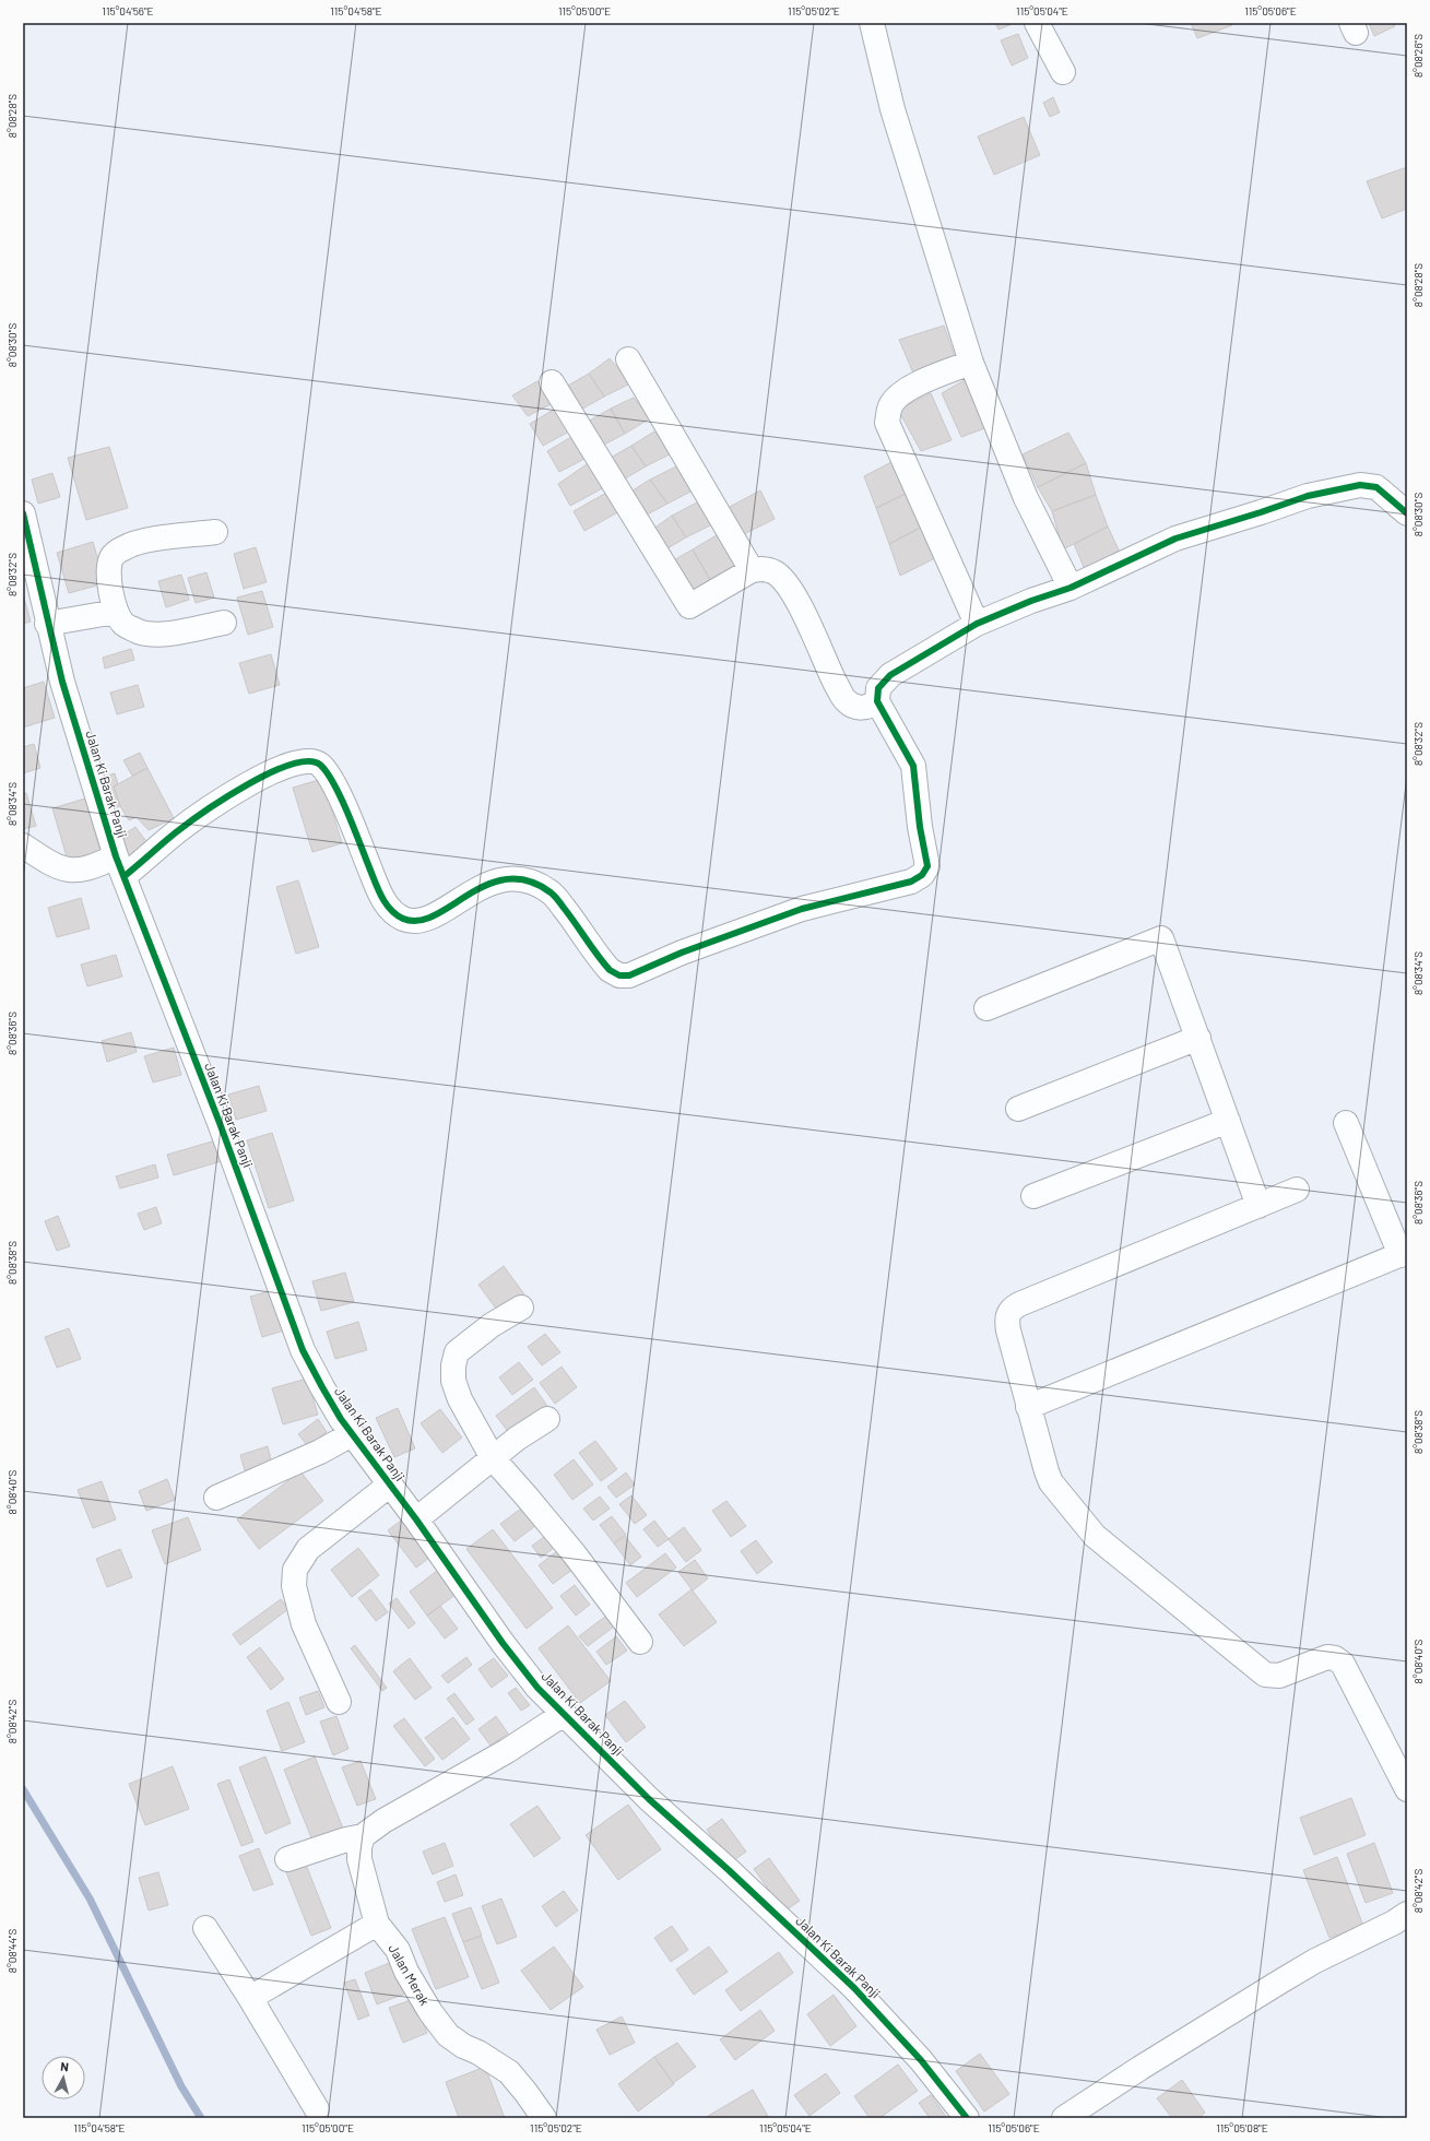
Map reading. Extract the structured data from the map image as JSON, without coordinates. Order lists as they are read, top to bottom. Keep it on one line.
{"streets":{"street":["Jalan Ki Barak Panji","Jalan Merak"]},"north":"top","coordinates":["115°04'56\"E","115°04'58\"E","115°05'00\"E","115°05'02\"E","115°05'04\"E","115°05'06\"E","8°08'26\"S","8°08'28\"S","8°08'30\"S","8°08'32\"S","8°08'34\"S","8°08'36\"S","8°08'38\"S","8°08'40\"S","8°08'42\"S","8°08'44\"S","115°05'08\"E"]}
